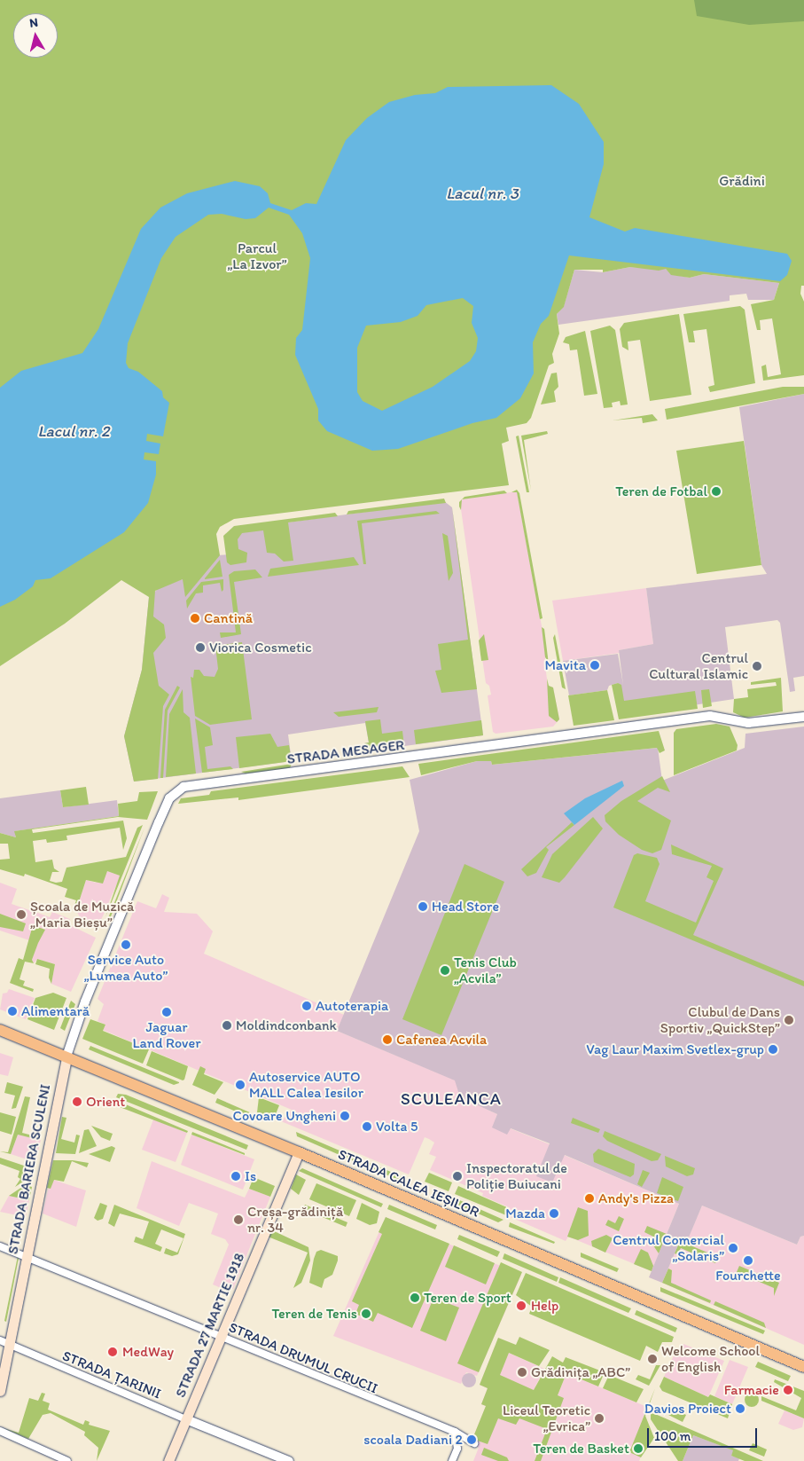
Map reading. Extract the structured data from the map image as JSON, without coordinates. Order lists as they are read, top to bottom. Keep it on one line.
{"streets":{"main road":["STRADA BARIERA SCULENI","STRADA CALEA IEȘILOR","STRADA 27 MARTIE 1918"],"street":["STRADA MESAGER","STRADA DRUMUL CRUCII","STRADA ȚARINII"]},"crossings":[["STRADA MESAGER","STRADA BARIERA SCULENI"],["STRADA MESAGER","STRADA CALEA IEȘILOR"],["STRADA BARIERA SCULENI","STRADA CALEA IEȘILOR"],["STRADA BARIERA SCULENI","STRADA DRUMUL CRUCII"],["STRADA BARIERA SCULENI","STRADA ȚARINII"],["STRADA CALEA IEȘILOR","STRADA 27 MARTIE 1918"],["STRADA 27 MARTIE 1918","STRADA DRUMUL CRUCII"],["STRADA 27 MARTIE 1918","STRADA ȚARINII"]],"districts":["SCULEANCA"],"water":["Lacul nr. 3","Lacul nr. 2"],"parks":["Grădini","Parcul „La Izvor”"],"places":["Teren de Fotbal","Cantină","Viorica Cosmetic","Mavita","Centrul Cultural Islamic","Head Store","Școala de Muzică „Maria Bieșu”","Service Auto „Lumea Auto”","Tenis Club „Acvila”","Autoterapia","Alimentară","Jaguar Land Rover","Clubul de Dans Sportiv „QuickStep”","Moldindconbank","Cafenea Acvila","Vag Laur Maxim Svetlex-grup","Autoservice AUTO MALL Calea Iesilor","Orient","Covoare Ungheni","Volta 5","Is","Inspectoratul de Poliție Buiucani","Andy's Pizza","Mazda","Creșa-grădiniță nr. 34","Centrul Comercial „Solaris”","Fourchette","Teren de Sport","Help","Teren de Tenis","MedWay","Welcome School of English","Grădinița „ABC”","Farmacie","Davios Proiect","Liceul Teoretic „Evrica”","scoala Dadiani 2","Teren de Basket"],"scale_bar":"100 m","north":"top"}
